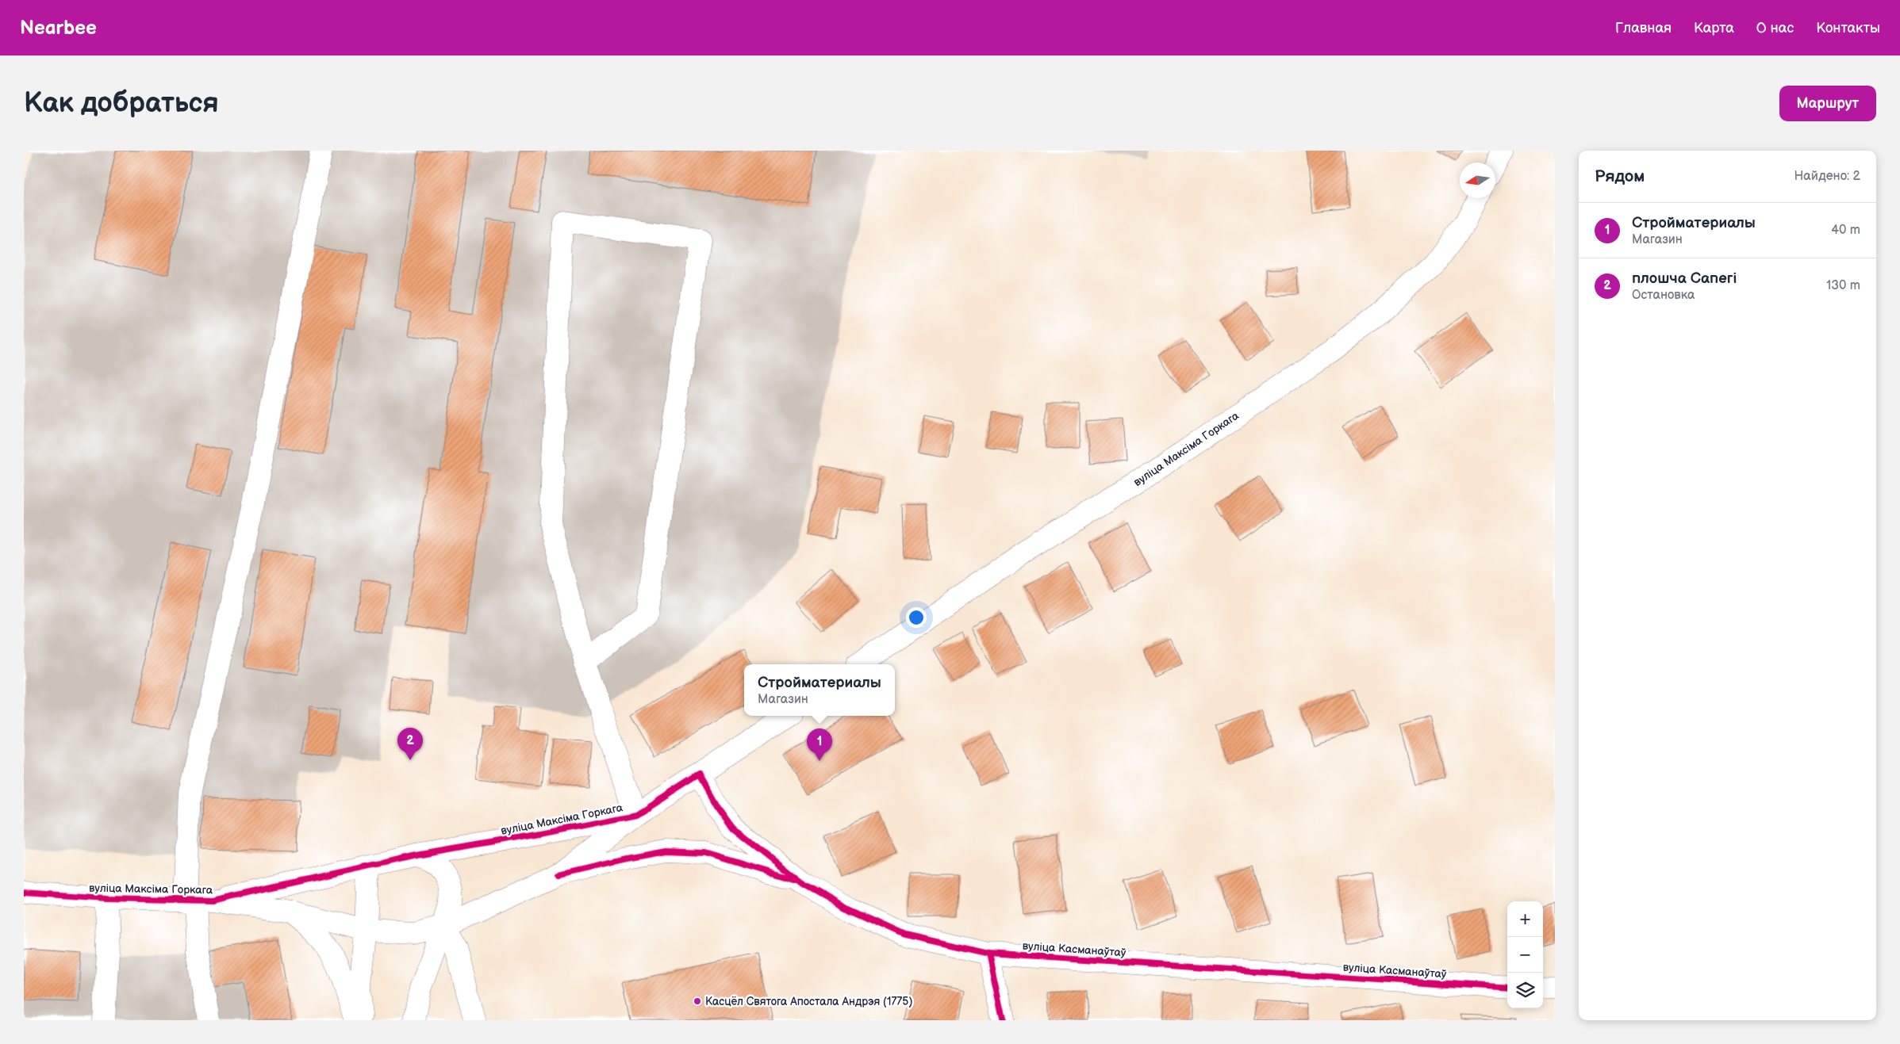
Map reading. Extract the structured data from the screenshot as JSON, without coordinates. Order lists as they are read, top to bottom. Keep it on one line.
{"streets":{"main road":["вуліца Максіма Горкага","вуліца Касманаўтаў"]},"crossings":[["вуліца Максіма Горкага","вуліца Касманаўтаў"]],"places":["Касцёл Святога Апостала Андрэя (1775)"],"north":"left","page":{"header":"Nearbee","nav":["Главная","Карта","О нас","Контакты"],"buttons":"Маршрут","title":"Как добраться","heading":["Рядом","Найдено: 2"],"list":[{"mark":"1","name":"Стройматериалы","note":"Магазин","value":"40 m"},{"mark":"2","name":"плошча Сапегі","note":"Остановка","value":"130 m"}],"popup":["Стройматериалы","Магазин"],"pins":["2","1"],"map_buttons":["+","−"]}}
